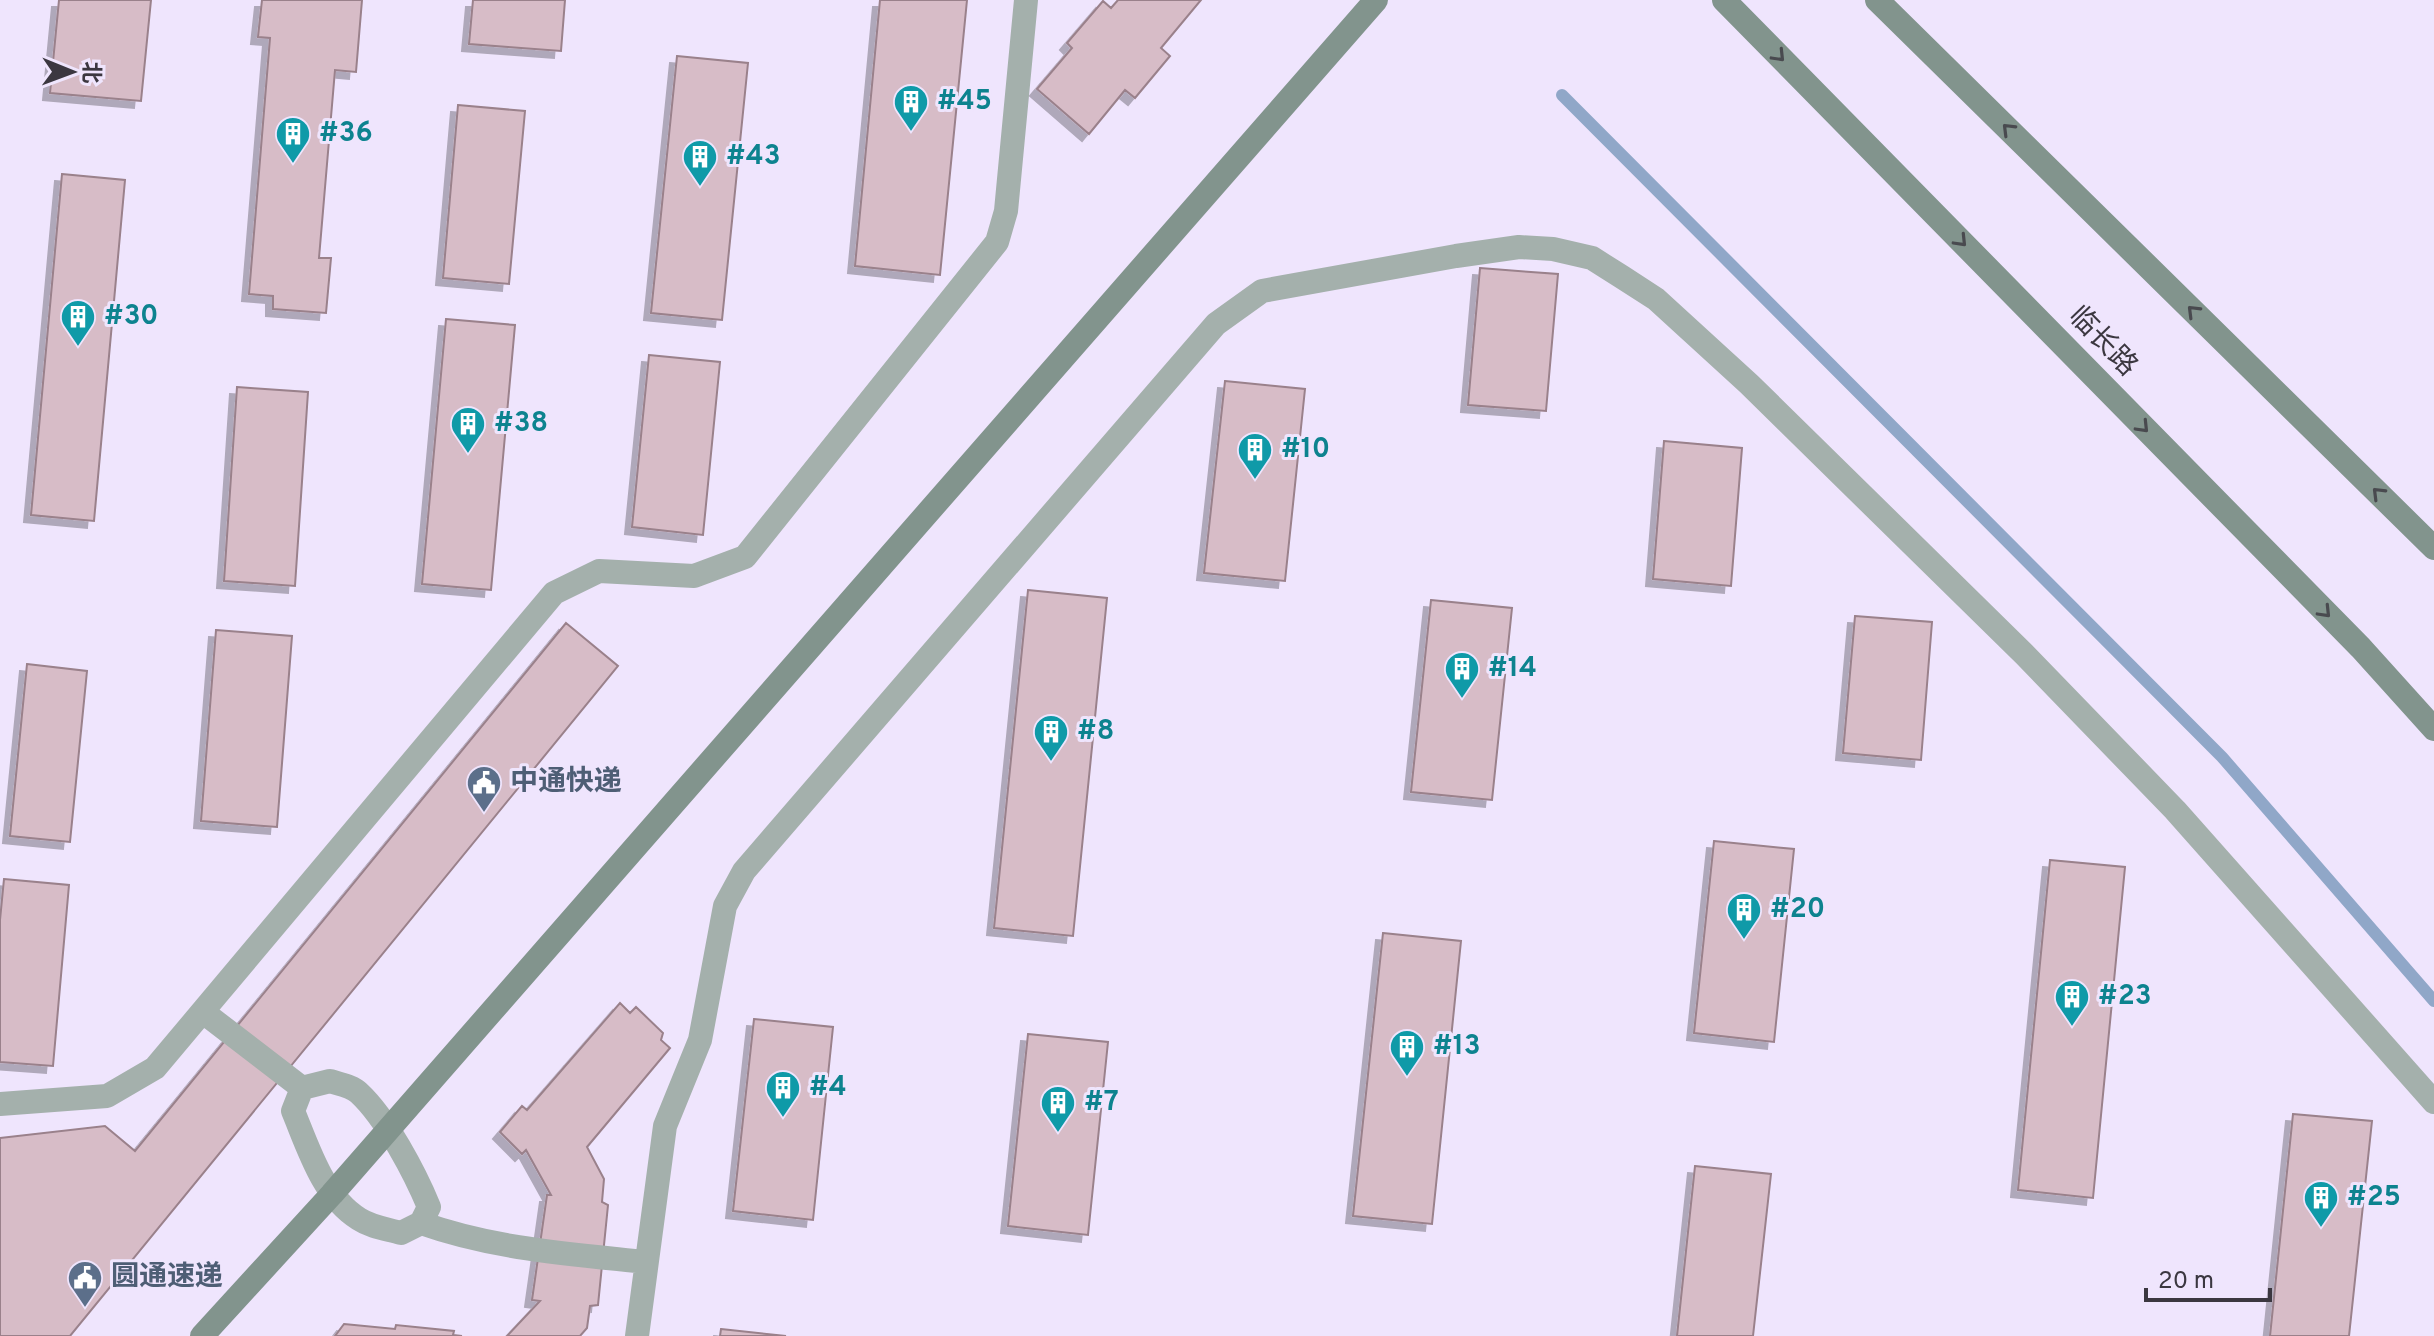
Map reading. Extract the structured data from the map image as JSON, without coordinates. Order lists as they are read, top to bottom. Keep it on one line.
{"streets":{"main road":["临长路"]},"places":{"building":["#45","#36","#43","#30","#38","#10","#14","#8","#20","#23","#13","#4","#7","#25"],"public building":["中通快递","圆通速递"]},"scale_bar":"20 m","north":"right"}
